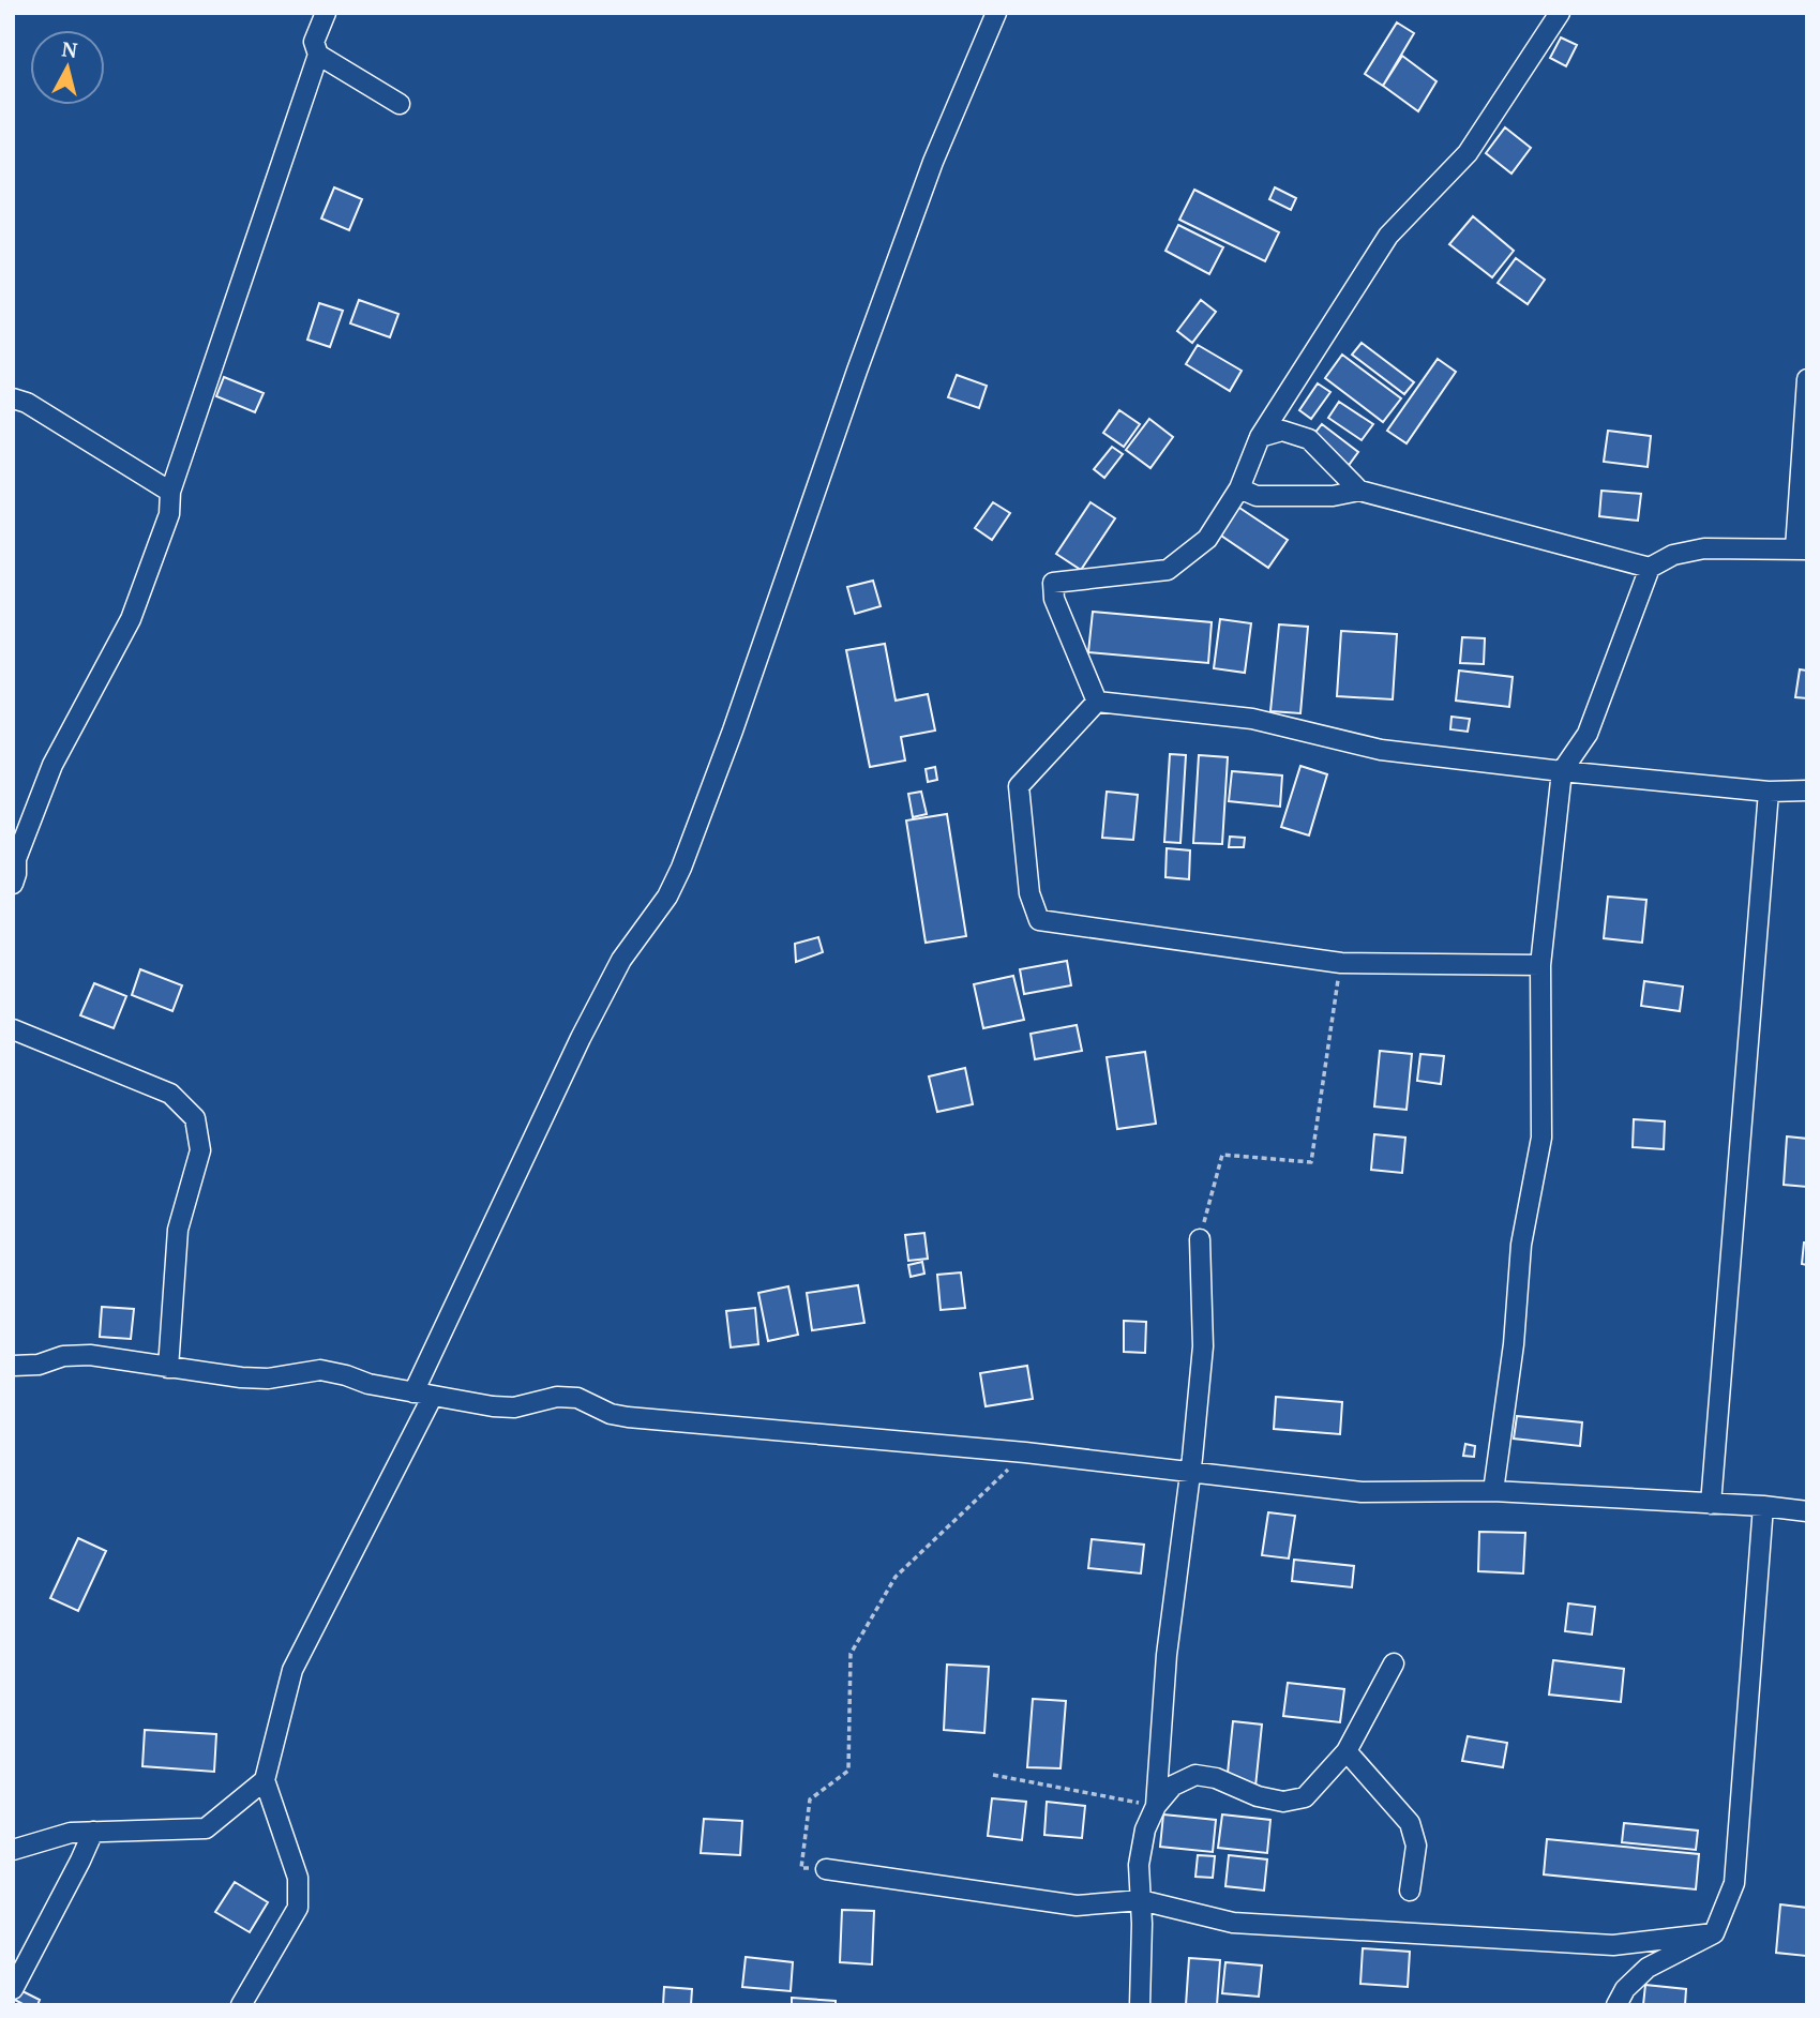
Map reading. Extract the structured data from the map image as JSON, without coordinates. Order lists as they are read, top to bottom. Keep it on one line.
{"north":"top"}
